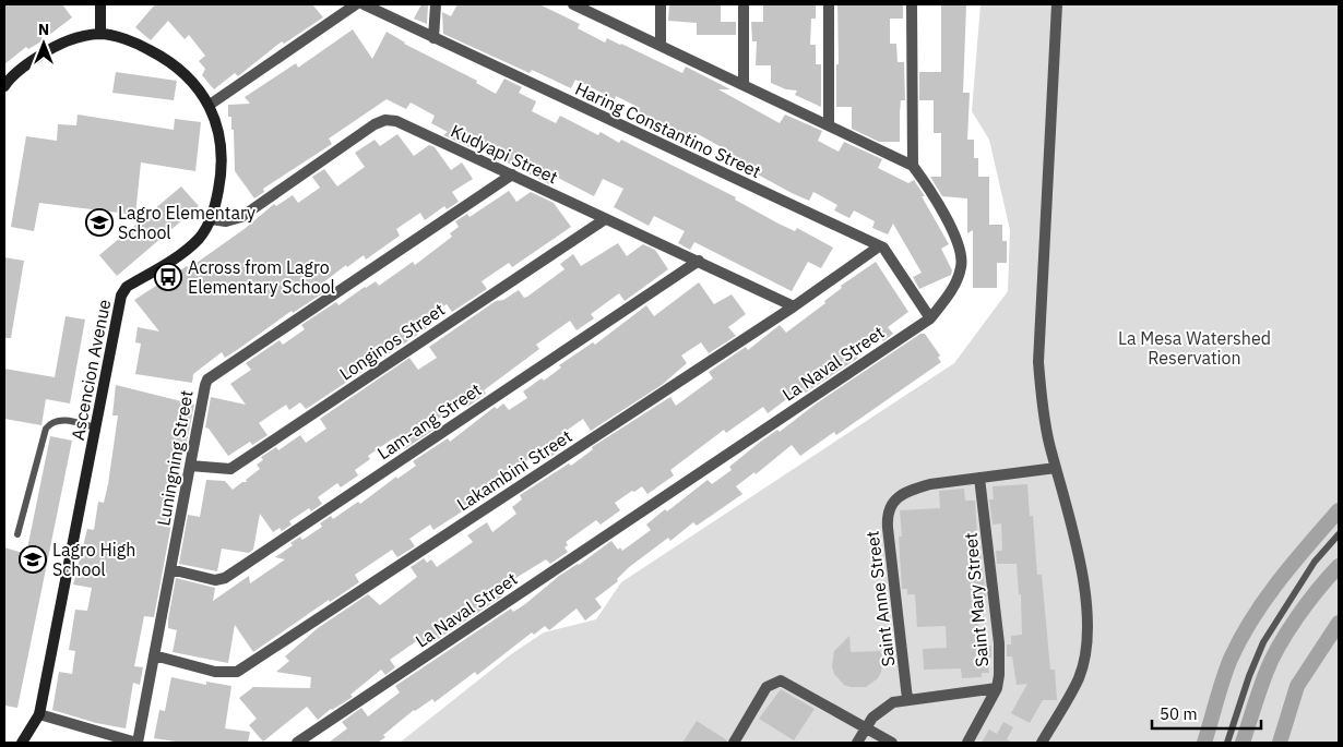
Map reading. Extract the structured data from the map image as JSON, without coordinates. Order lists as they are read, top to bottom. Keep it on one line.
{"streets":{"street":["Haring Constantino Street","Kudyapi Street","Longinos Street","La Naval Street","Ascencion Avenue","Lam-ang Street","Luningning Street","Lakambini Street","Saint Anne Street","Saint Mary Street"]},"crossings":[["Haring Constantino Street","La Naval Street"],["Haring Constantino Street","Lakambini Street"],["Kudyapi Street","Longinos Street"],["Kudyapi Street","Ascencion Avenue"],["Kudyapi Street","Lam-ang Street"],["Kudyapi Street","Luningning Street"],["Kudyapi Street","Lakambini Street"],["Longinos Street","Luningning Street"],["Lam-ang Street","Luningning Street"],["Luningning Street","Lakambini Street"],["Saint Anne Street","Saint Mary Street"]],"parks":["La Mesa Watershed Reservation"],"places":{"school or university":["Lagro Elementary School","Lagro High School"],"bus stop":["Across from Lagro Elementary School"]},"scale_bar":"50 m","north":"top"}
